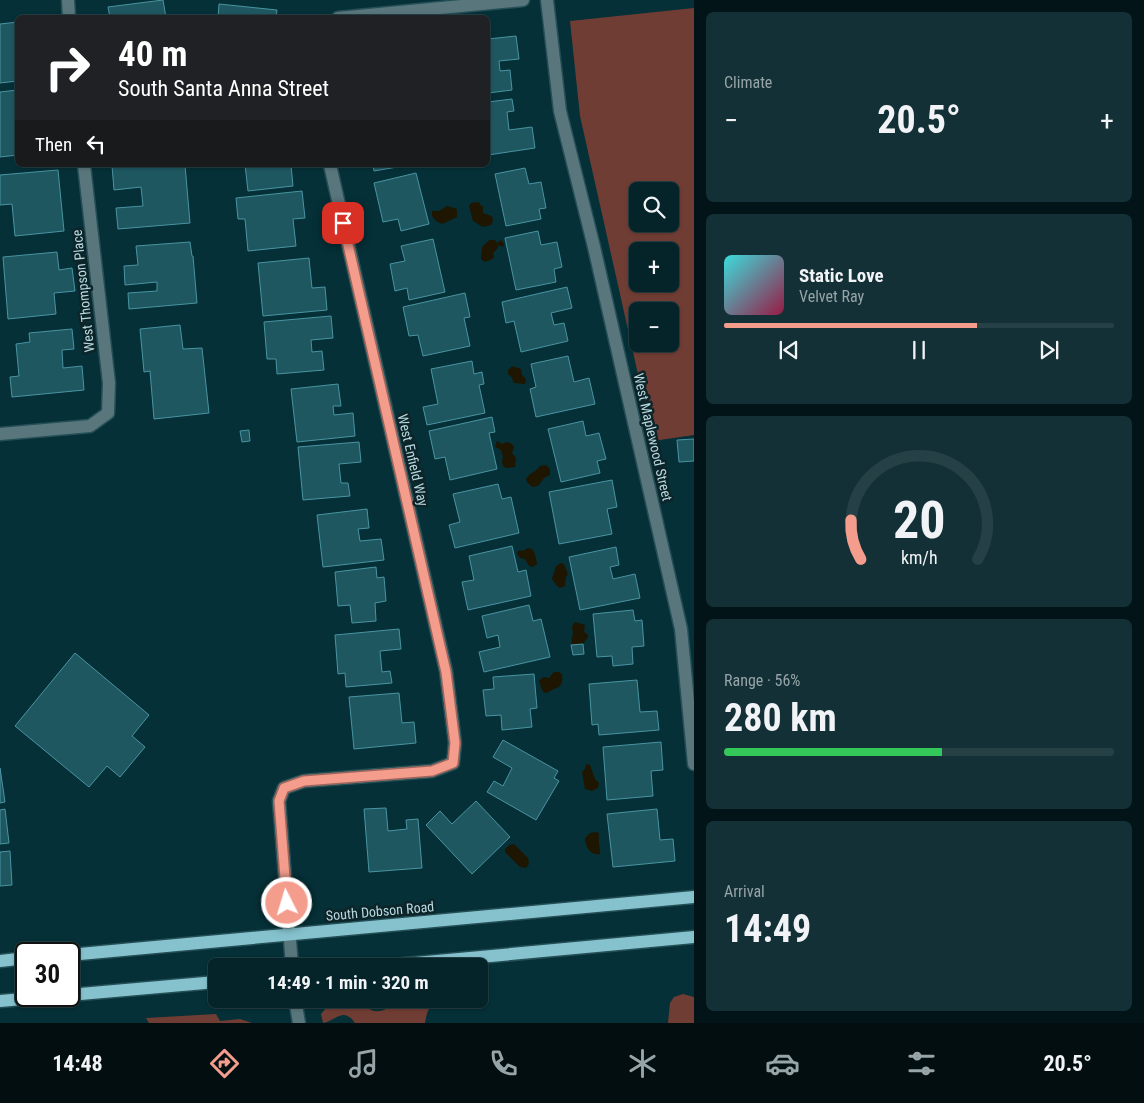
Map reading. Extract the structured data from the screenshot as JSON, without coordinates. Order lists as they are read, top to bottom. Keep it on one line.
{"streets":{"main road":["South Dobson Road"],"street":["West Thompson Place","West Maplewood Street","West Enfield Way"]},"crossings":[["West Enfield Way","South Dobson Road"]],"page":{"tile":["Climate",["Range · 56%","280 km"],["Arrival","14:49"]],"turn":["40 m","South Santa Anna Street"],"heat":["−","20.5°","+"],"then":"Then","map_buttons":["+","−"],"song":["Static Love","Velvet Ray"],"limit":"30","trip":"14:49 · 1 min · 320 m","tabs":["14:48","20.5°"],"gauge":["20","km/h"]}}
